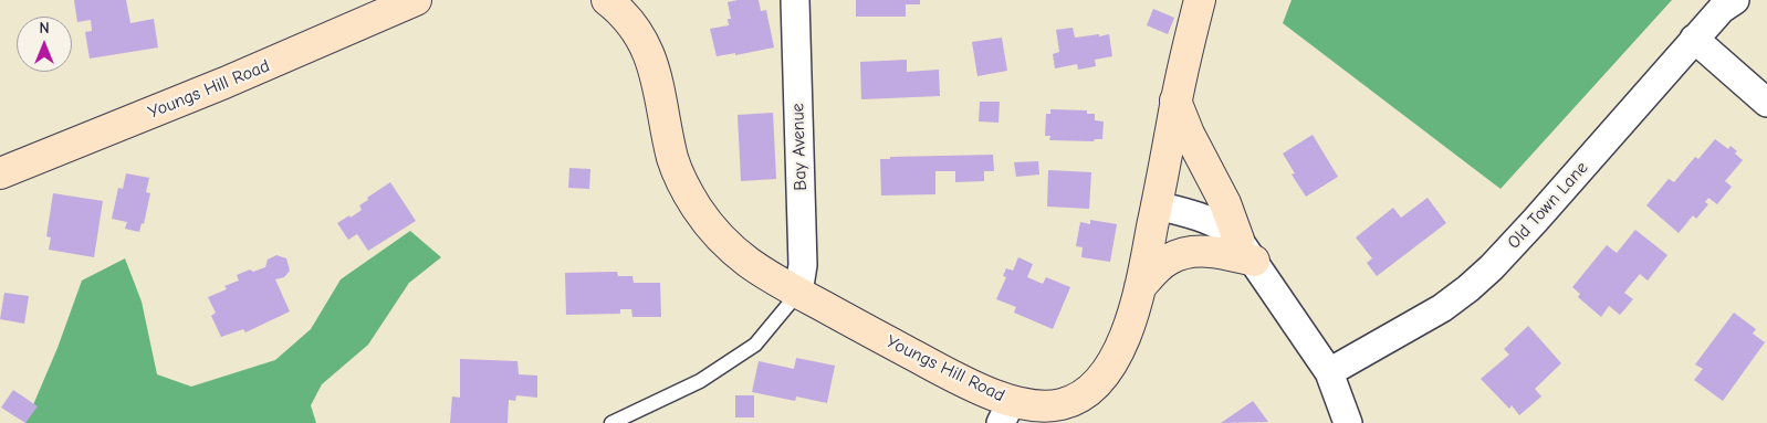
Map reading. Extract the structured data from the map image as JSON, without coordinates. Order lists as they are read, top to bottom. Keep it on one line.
{"streets":{"street":["Youngs Hill Road","Bay Avenue","Old Town Lane"]},"crossings":[["Youngs Hill Road","Bay Avenue"]],"north":"top"}
